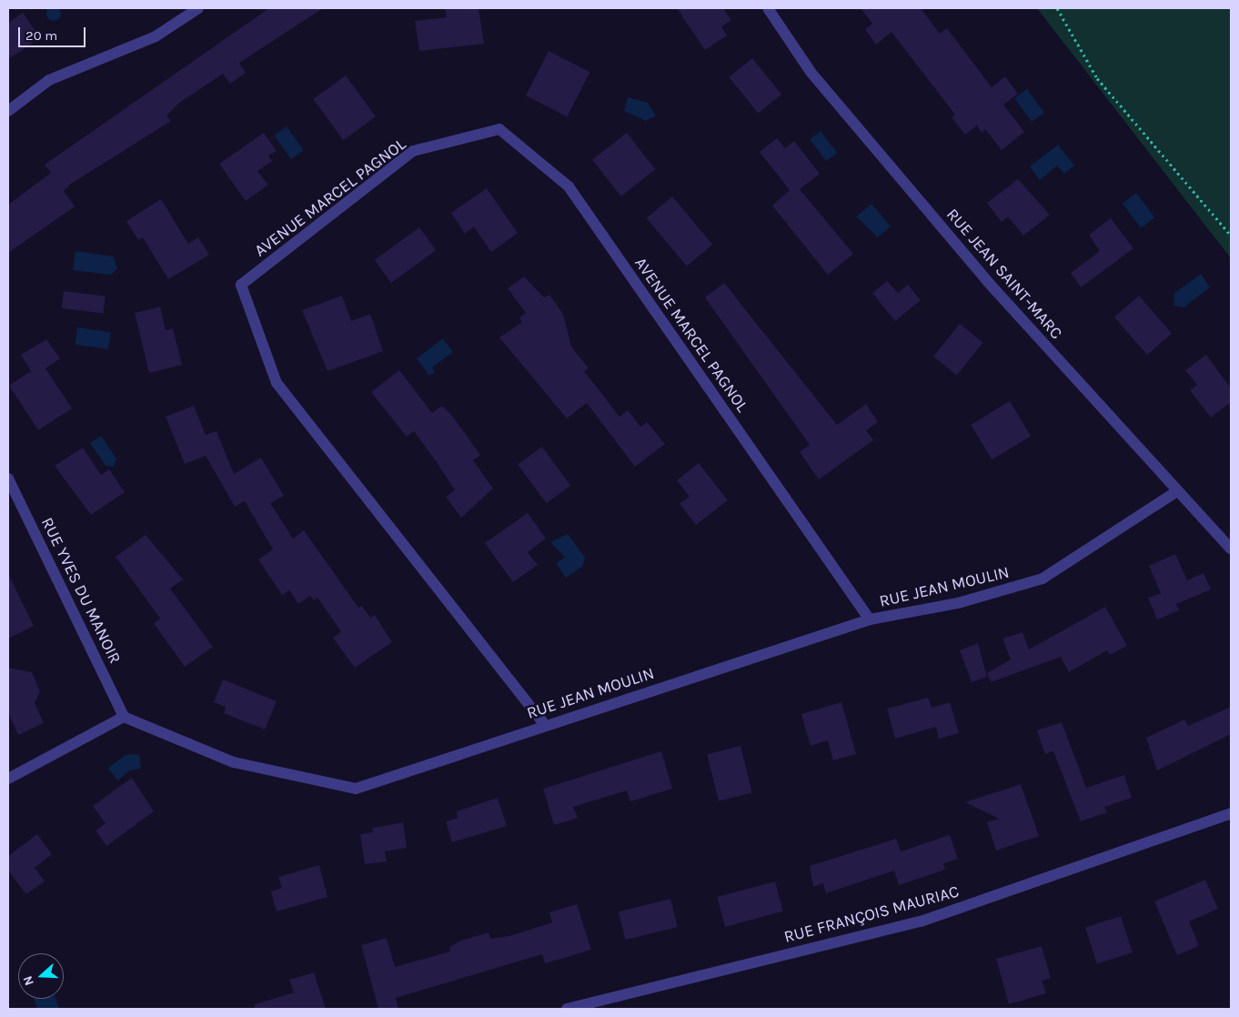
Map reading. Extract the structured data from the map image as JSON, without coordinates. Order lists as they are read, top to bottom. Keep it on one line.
{"streets":{"street":["AVENUE MARCEL PAGNOL","RUE JEAN SAINT-MARC","RUE JEAN MOULIN","RUE YVES DU MANOIR","RUE FRANÇOIS MAURIAC"]},"crossings":[["AVENUE MARCEL PAGNOL","RUE JEAN MOULIN"],["RUE JEAN SAINT-MARC","RUE JEAN MOULIN"],["RUE JEAN MOULIN","RUE YVES DU MANOIR"]],"scale_bar":"20 m","north":"left"}
